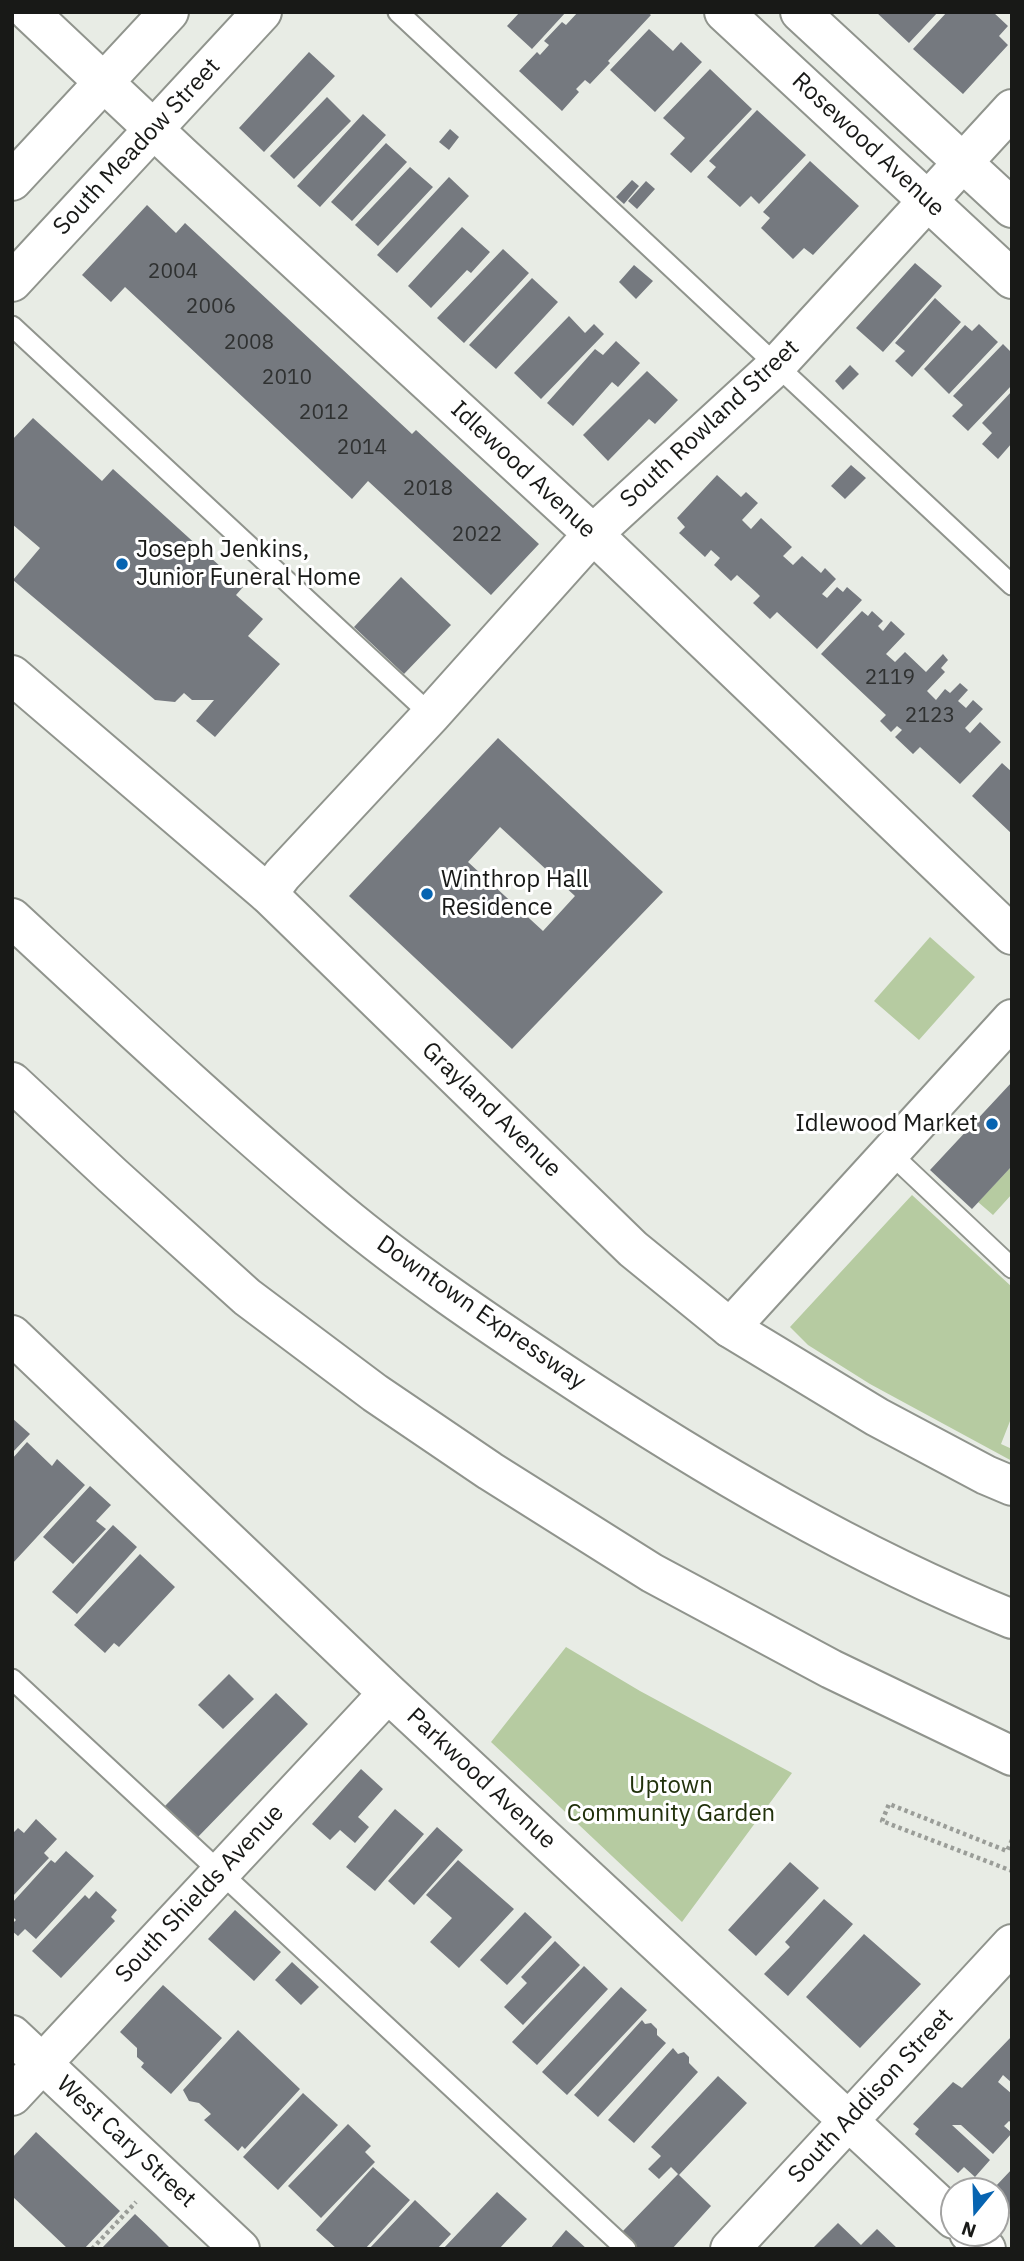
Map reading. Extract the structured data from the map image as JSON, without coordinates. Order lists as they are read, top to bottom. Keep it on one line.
{"streets":{"main road":["Rosewood Avenue","South Meadow Street","South Rowland Street","Idlewood Avenue","Grayland Avenue","Downtown Expressway","Parkwood Avenue","South Shields Avenue","South Addison Street","West Cary Street"]},"crossings":[["Rosewood Avenue","South Rowland Street"],["South Meadow Street","Idlewood Avenue"],["South Rowland Street","Idlewood Avenue"],["South Rowland Street","Grayland Avenue"],["Parkwood Avenue","South Shields Avenue"],["Parkwood Avenue","South Addison Street"],["South Shields Avenue","West Cary Street"]],"parks":["Uptown Community Garden"],"places":["Joseph Jenkins, Junior Funeral Home","Winthrop Hall Residence","Idlewood Market"],"house_numbers":["2004","2006","2008","2010","2012","2014","2018","2022","2119","2123"],"north":"bottom"}
